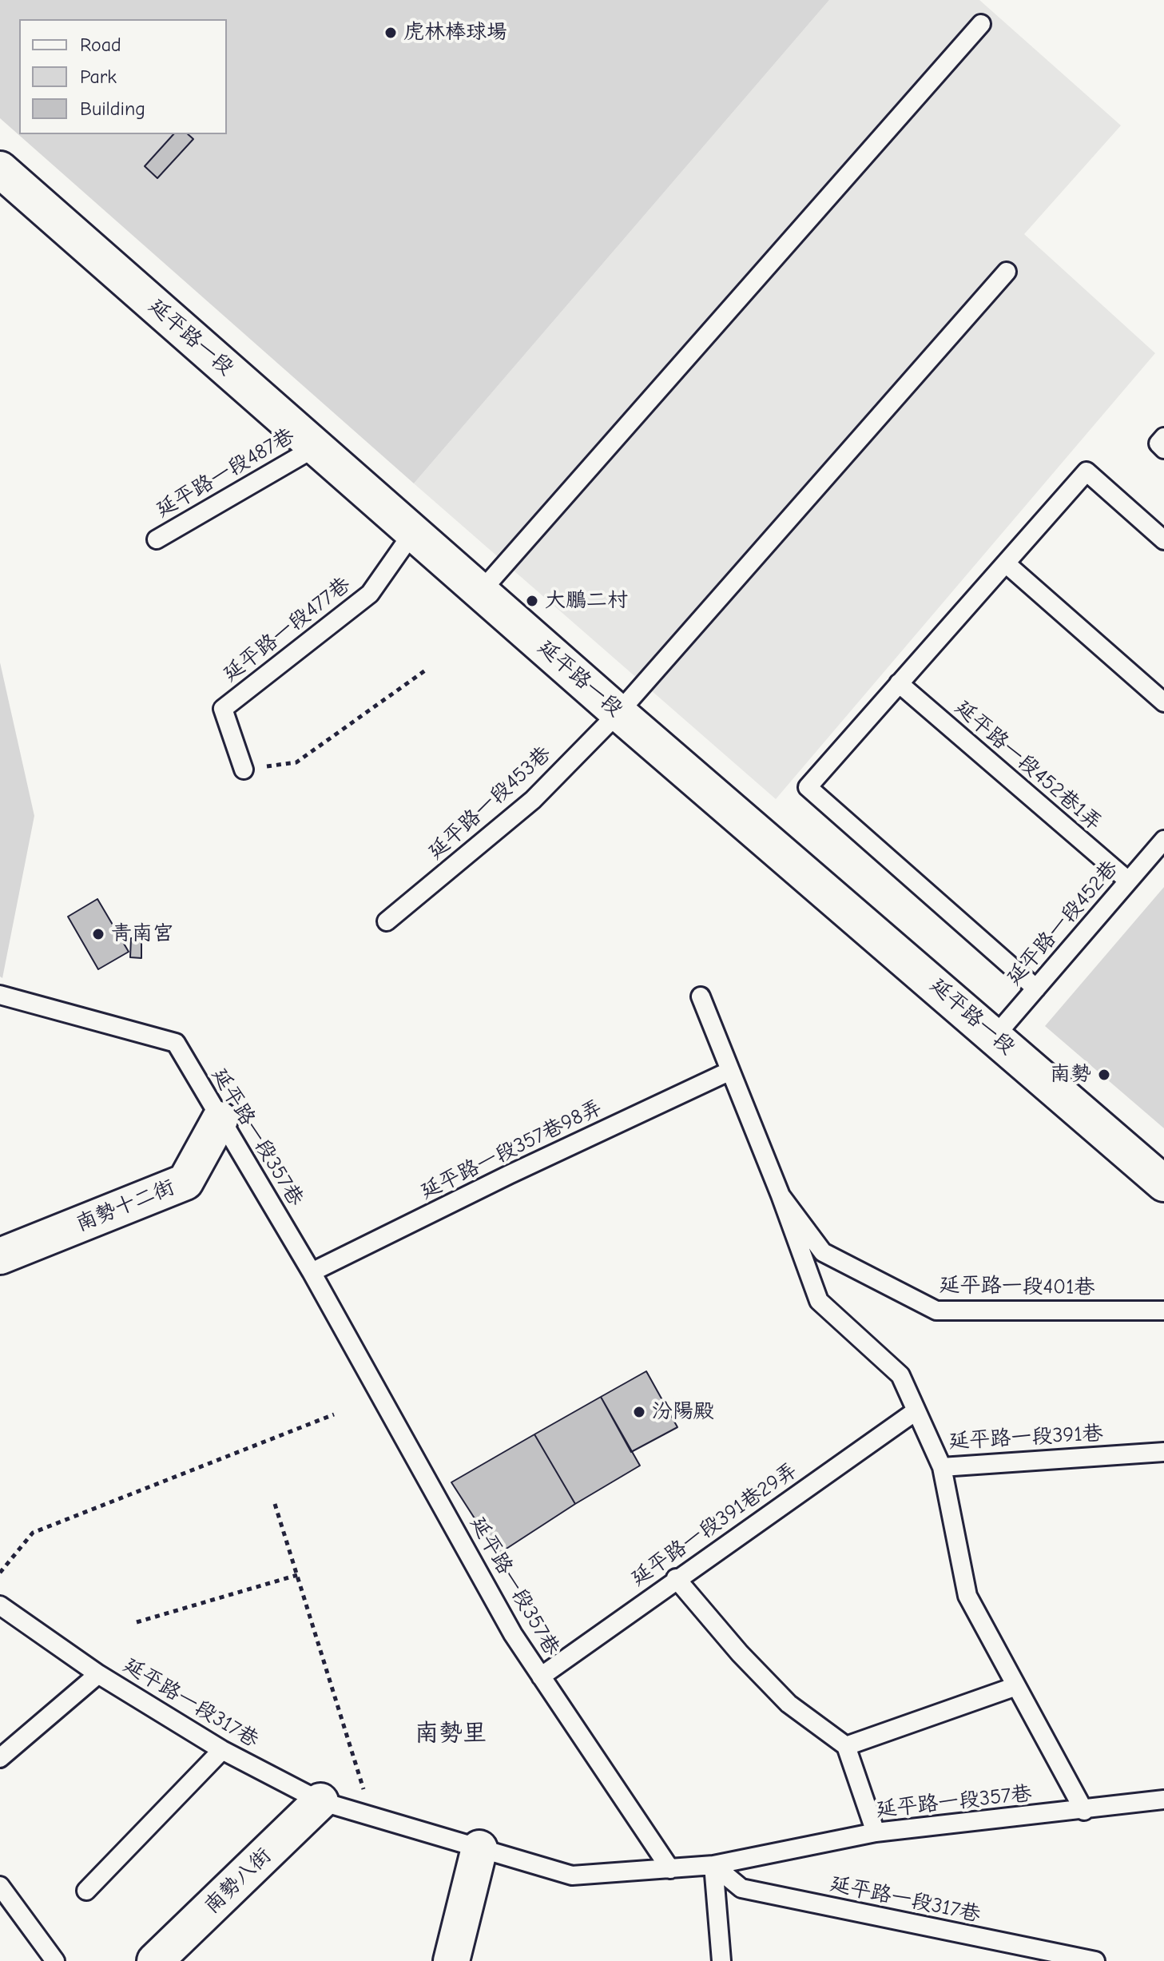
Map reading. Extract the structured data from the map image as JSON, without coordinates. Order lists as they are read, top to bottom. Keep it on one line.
{"streets":{"street":["延平路一段","南勢十二街","南勢八街"],"lane":["延平路一段487巷","延平路一段477巷","延平路一段452巷1弄","延平路一段453巷","延平路一段452巷","延平路一段357巷","延平路一段357巷98弄","延平路一段401巷","延平路一段391巷","延平路一段391巷29弄","延平路一段317巷"]},"crossings":[["延平路一段","延平路一段487巷"],["延平路一段","延平路一段477巷"],["延平路一段","延平路一段453巷"],["延平路一段","延平路一段452巷"],["延平路一段452巷1弄","延平路一段452巷"],["延平路一段357巷","延平路一段357巷98弄"],["延平路一段357巷","南勢十二街"],["延平路一段357巷","延平路一段391巷29弄"],["延平路一段357巷","延平路一段317巷"],["延平路一段357巷98弄","延平路一段401巷"],["延平路一段401巷","延平路一段391巷"],["延平路一段391巷","延平路一段391巷29弄"],["延平路一段317巷","南勢八街"]],"districts":["南勢里"],"places":["虎林棒球場","大鵬二村","青南宫","南勢","汾陽殿"],"legend":["Road","Park","Building"]}
